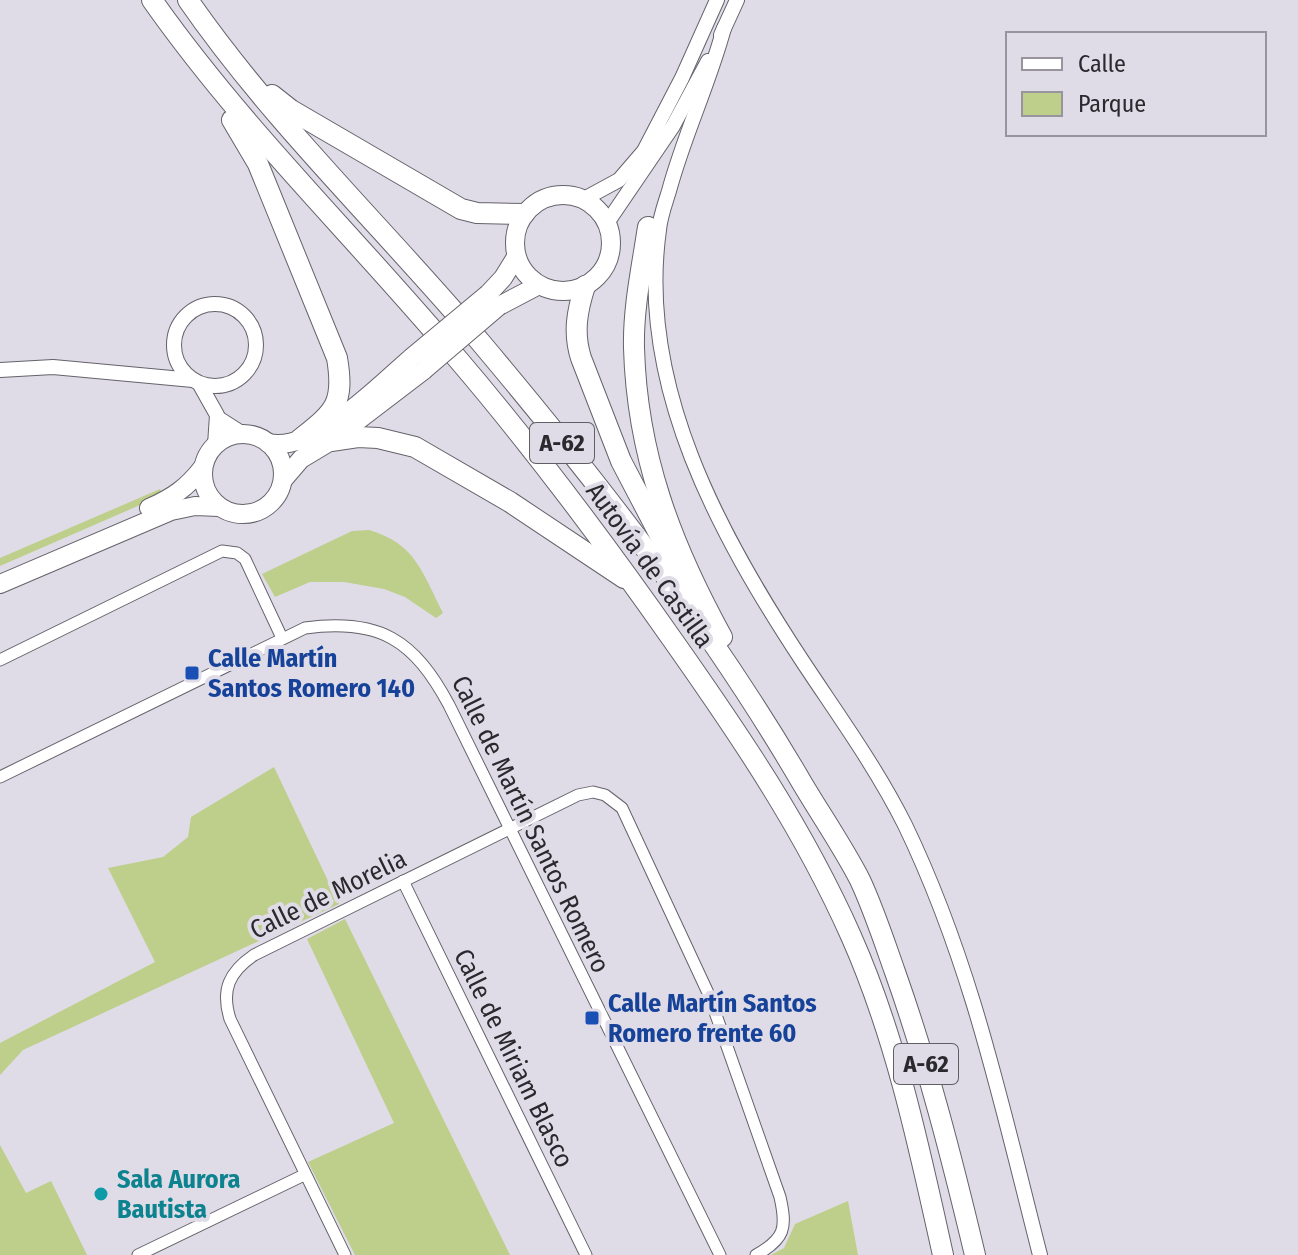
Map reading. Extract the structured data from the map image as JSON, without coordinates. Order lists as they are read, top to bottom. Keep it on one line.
{"streets":{"highway":["A-62","Autovía de Castilla"],"street":["Calle de Martín Santos Romero","Calle de Morelia","Calle de Miriam Blasco"]},"crossings":[["Calle de Martín Santos Romero","Calle de Morelia"],["Calle de Morelia","Calle de Miriam Blasco"]],"places":{"transit":["Calle Martín Santos Romero 140","Calle Martín Santos Romero frente 60"],"other":["Sala Aurora Bautista"]},"legend":["Calle","Parque"]}
